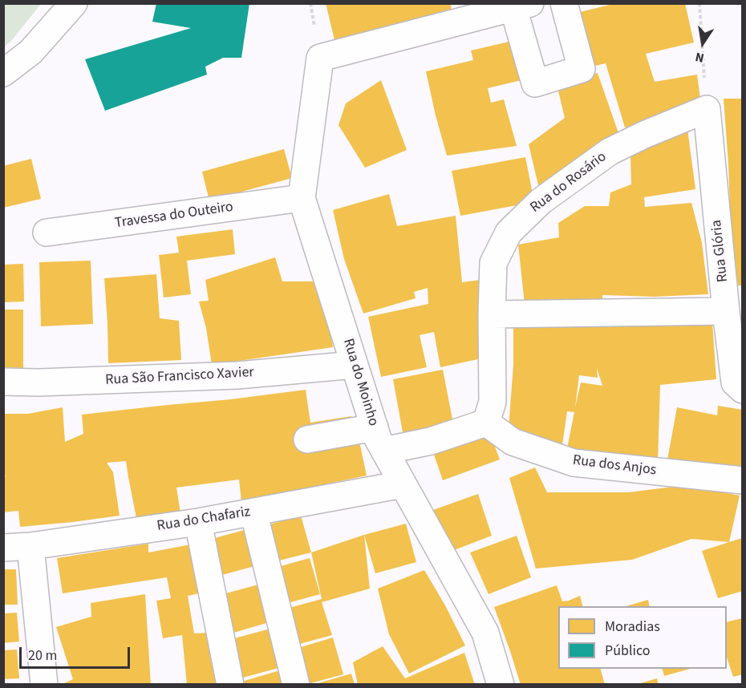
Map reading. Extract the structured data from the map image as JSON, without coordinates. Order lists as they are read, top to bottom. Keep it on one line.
{"streets":{"street":["Rua do Rosário","Travessa do Outeiro","Rua Glória","Rua São Francisco Xavier","Rua do Moinho","Rua dos Anjos","Rua do Chafariz"]},"crossings":[["Rua do Rosário","Rua Glória"],["Rua do Rosário","Rua dos Anjos"],["Travessa do Outeiro","Rua do Moinho"],["Rua São Francisco Xavier","Rua do Moinho"],["Rua do Moinho","Rua do Chafariz"]],"legend":["Moradias","Público"],"scale_bar":"20 m","north":"bottom"}
